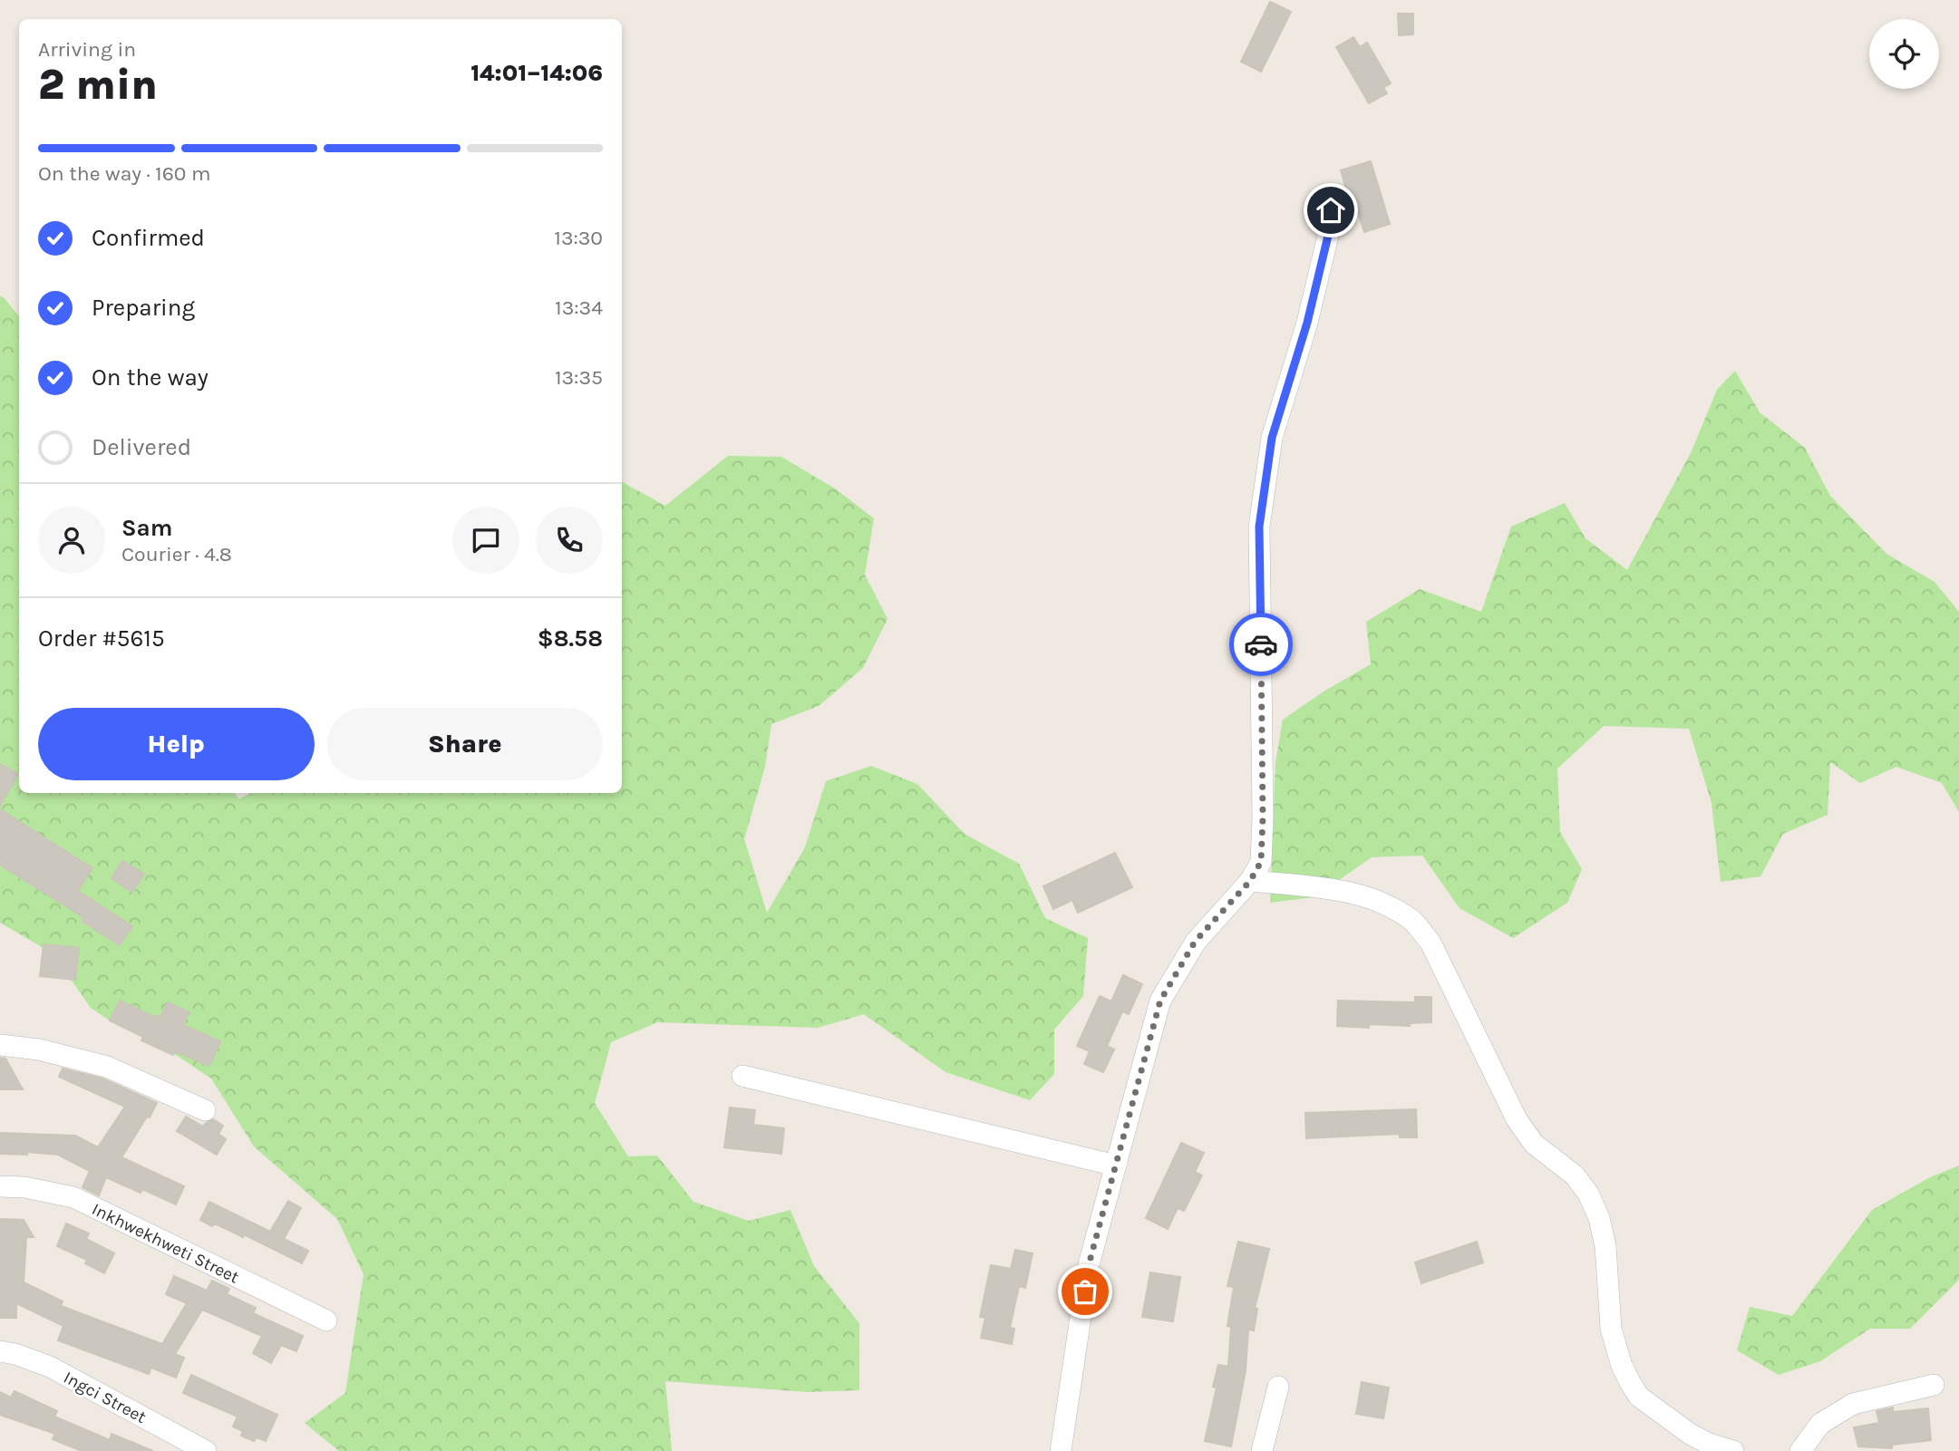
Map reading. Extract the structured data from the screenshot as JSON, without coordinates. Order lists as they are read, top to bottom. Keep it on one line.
{"streets":{"street":["Inkhwekhweti Street","Ingci Street"]},"page":{"heading":["2 min","Arriving in","14:01–14:06"],"panel":["Sam","Courier · 4.8","Order #5615","$8.58"],"bar":"On the way · 160 m","list":[["Confirmed","13:30"],["Preparing","13:34"],["On the way","13:35"],"Delivered"],"buttons":["Help","Share"]}}
